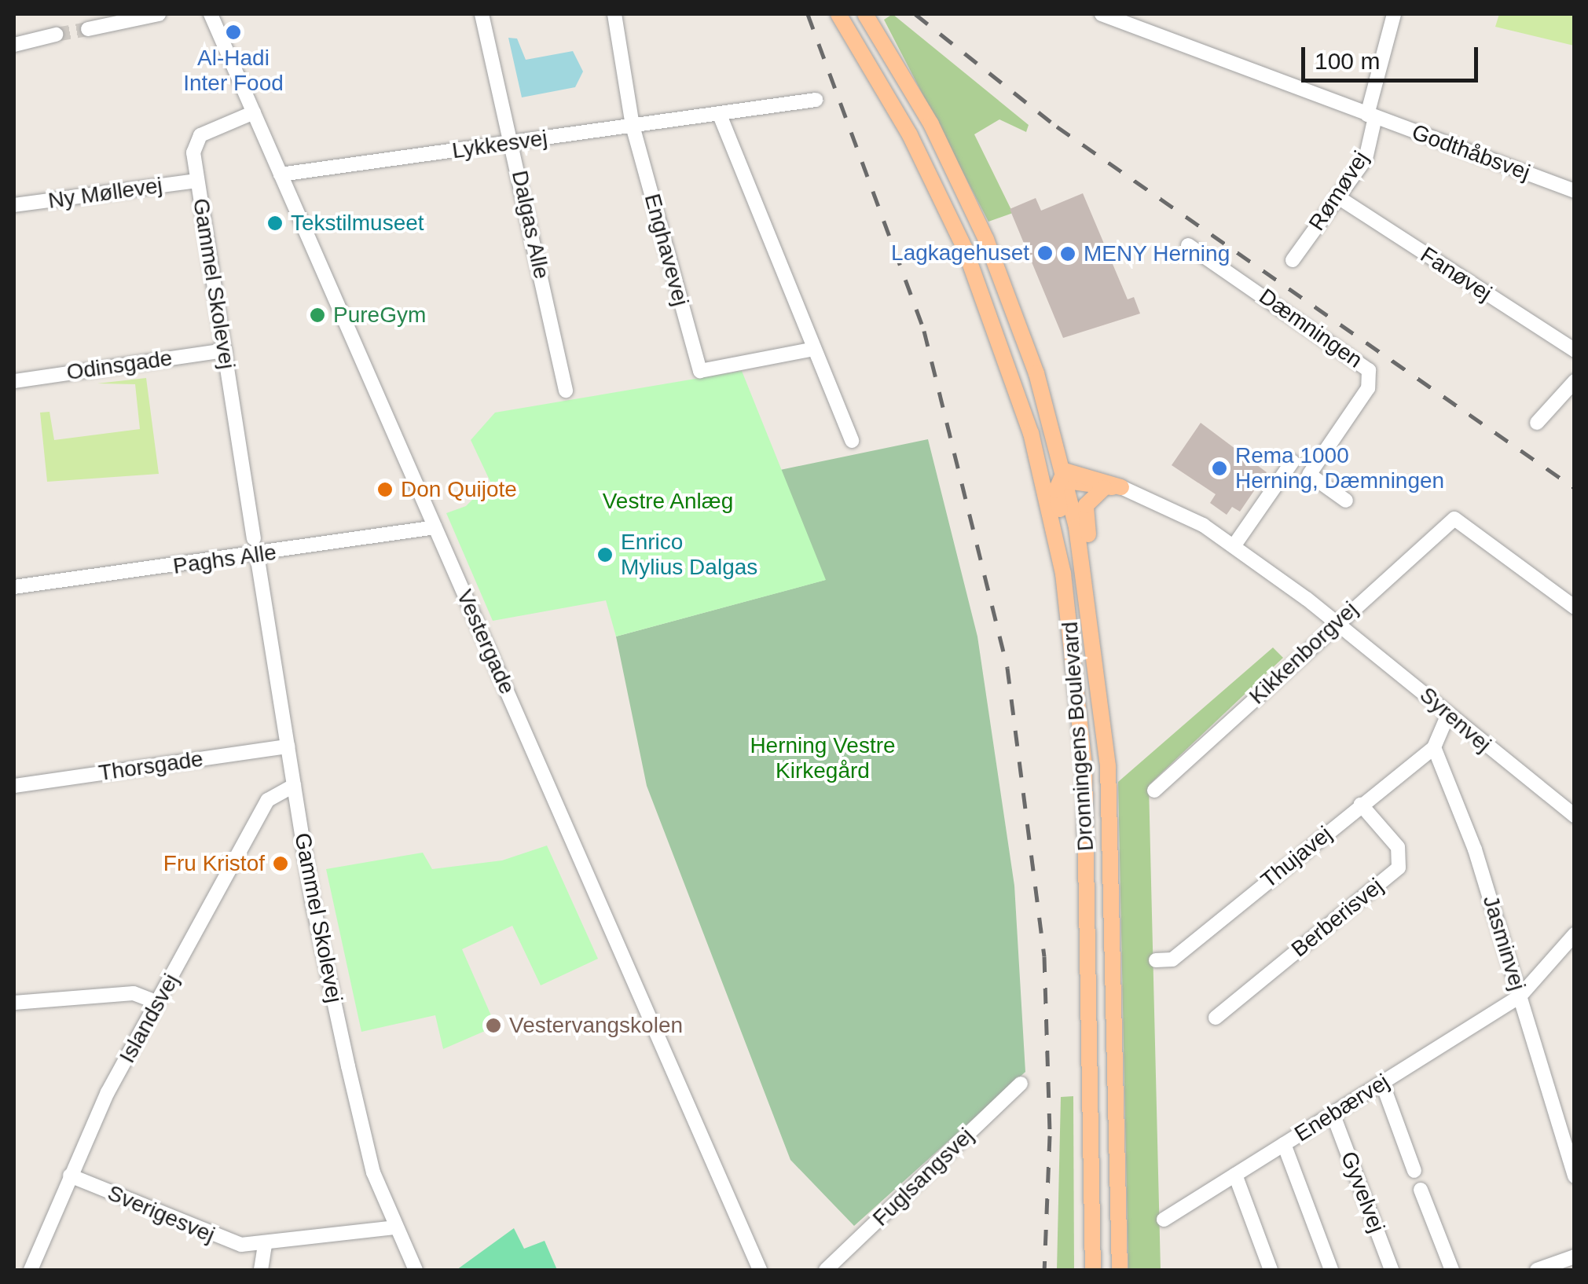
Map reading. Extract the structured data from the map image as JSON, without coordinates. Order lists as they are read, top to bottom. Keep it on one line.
{"streets":{"main road":["Dronningens Boulevard"],"street":["Lykkesvej","Godthåbsvej","Rømøvej","Ny Møllevej","Dalgas Alle","Enghavevej","Fanøvej","Gammel Skolevej","Dæmningen","Odinsgade","Paghs Alle","Vestergade","Kikkenborgvej","Syrenvej","Thorsgade","Thujavej","Berberisvej","Jasminvej","Islandsvej","Enebærvej","Fuglsangsvej","Gyvelvej","Sverigesvej"]},"crossings":[["Lykkesvej","Dalgas Alle"],["Lykkesvej","Enghavevej"],["Lykkesvej","Vestergade"],["Godthåbsvej","Rømøvej"],["Rømøvej","Fanøvej"],["Ny Møllevej","Gammel Skolevej"],["Gammel Skolevej","Odinsgade"],["Gammel Skolevej","Paghs Alle"],["Gammel Skolevej","Vestergade"],["Gammel Skolevej","Thorsgade"],["Gammel Skolevej","Islandsvej"],["Gammel Skolevej","Sverigesvej"],["Paghs Alle","Vestergade"],["Kikkenborgvej","Syrenvej"],["Thujavej","Berberisvej"],["Thujavej","Jasminvej"],["Jasminvej","Enebærvej"],["Islandsvej","Sverigesvej"],["Enebærvej","Gyvelvej"]],"parks":["Vestre Anlæg","Herning Vestre Kirkegård"],"places":["Al-Hadi Inter Food","Tekstilmuseet","Lagkagehuset","MENY Herning","PureGym","Rema 1000 Herning, Dæmningen","Don Quijote","Enrico Mylius Dalgas","Fru Kristof","Vestervangskolen"],"scale_bar":"100 m"}
